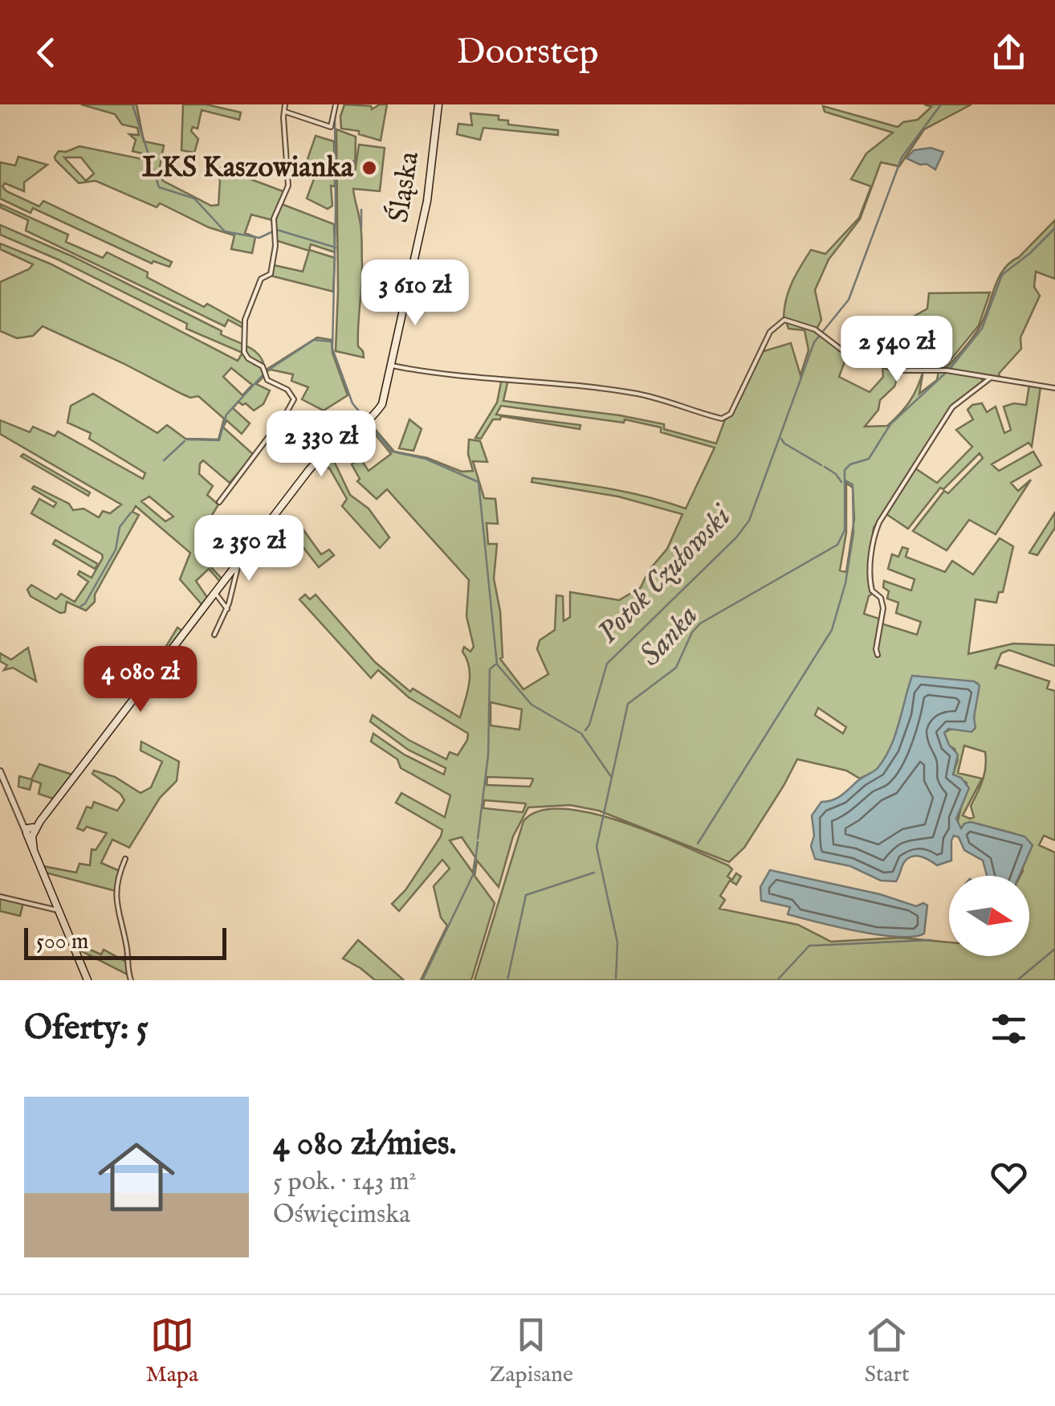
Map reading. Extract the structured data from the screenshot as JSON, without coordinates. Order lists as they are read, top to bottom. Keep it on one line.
{"streets":{"main road":["Śląska"]},"water":["Potok Czułowski","Sanka"],"places":["LKS Kaszowianka"],"scale_bar":"500 m","north":"right","page":{"header":"Doorstep","price":["3 610 zł","2 540 zł","2 330 zł","2 350 zł","4 080 zł"],"scale":"500 m","heading":"Oferty: 5","list":[{"name":"4 080 zł/mies.","note":"5 pok. · 143 m² · Oświęcimska"}],"tabs":["Mapa","Zapisane","Start"]}}
